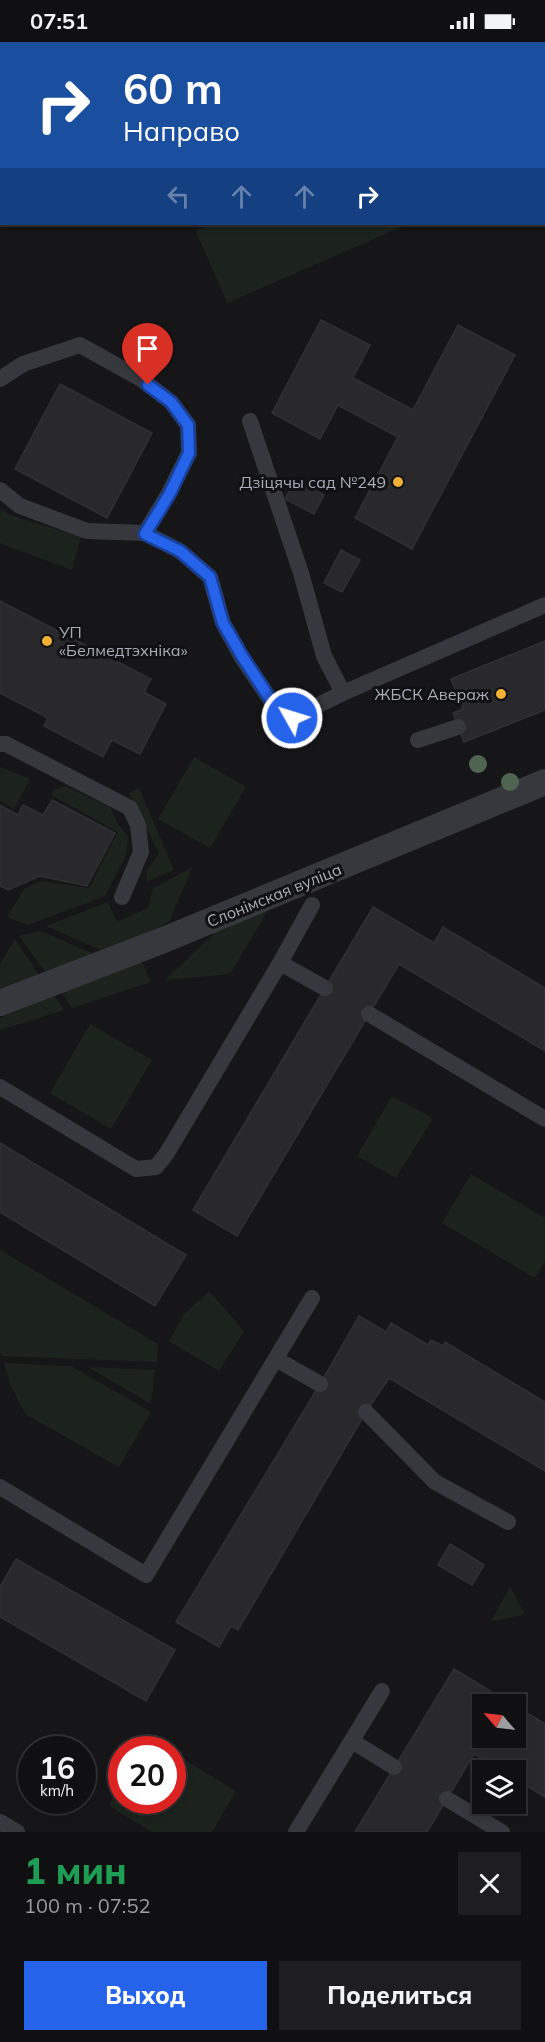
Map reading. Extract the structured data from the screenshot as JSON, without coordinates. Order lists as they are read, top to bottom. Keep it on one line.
{"streets":{"street":["Слонімская вуліца"]},"places":["Дзіцячы сад №249","УП «Белмедтэхніка»","ЖБСК Авераж"],"north":"top left","page":{"status":"07:51","turn":["60 m","Направо"],"speed":"16 km/h","limit":"20","heading":["1 мин","100 m · 07:52"],"buttons":["Выход","Поделиться"]}}
